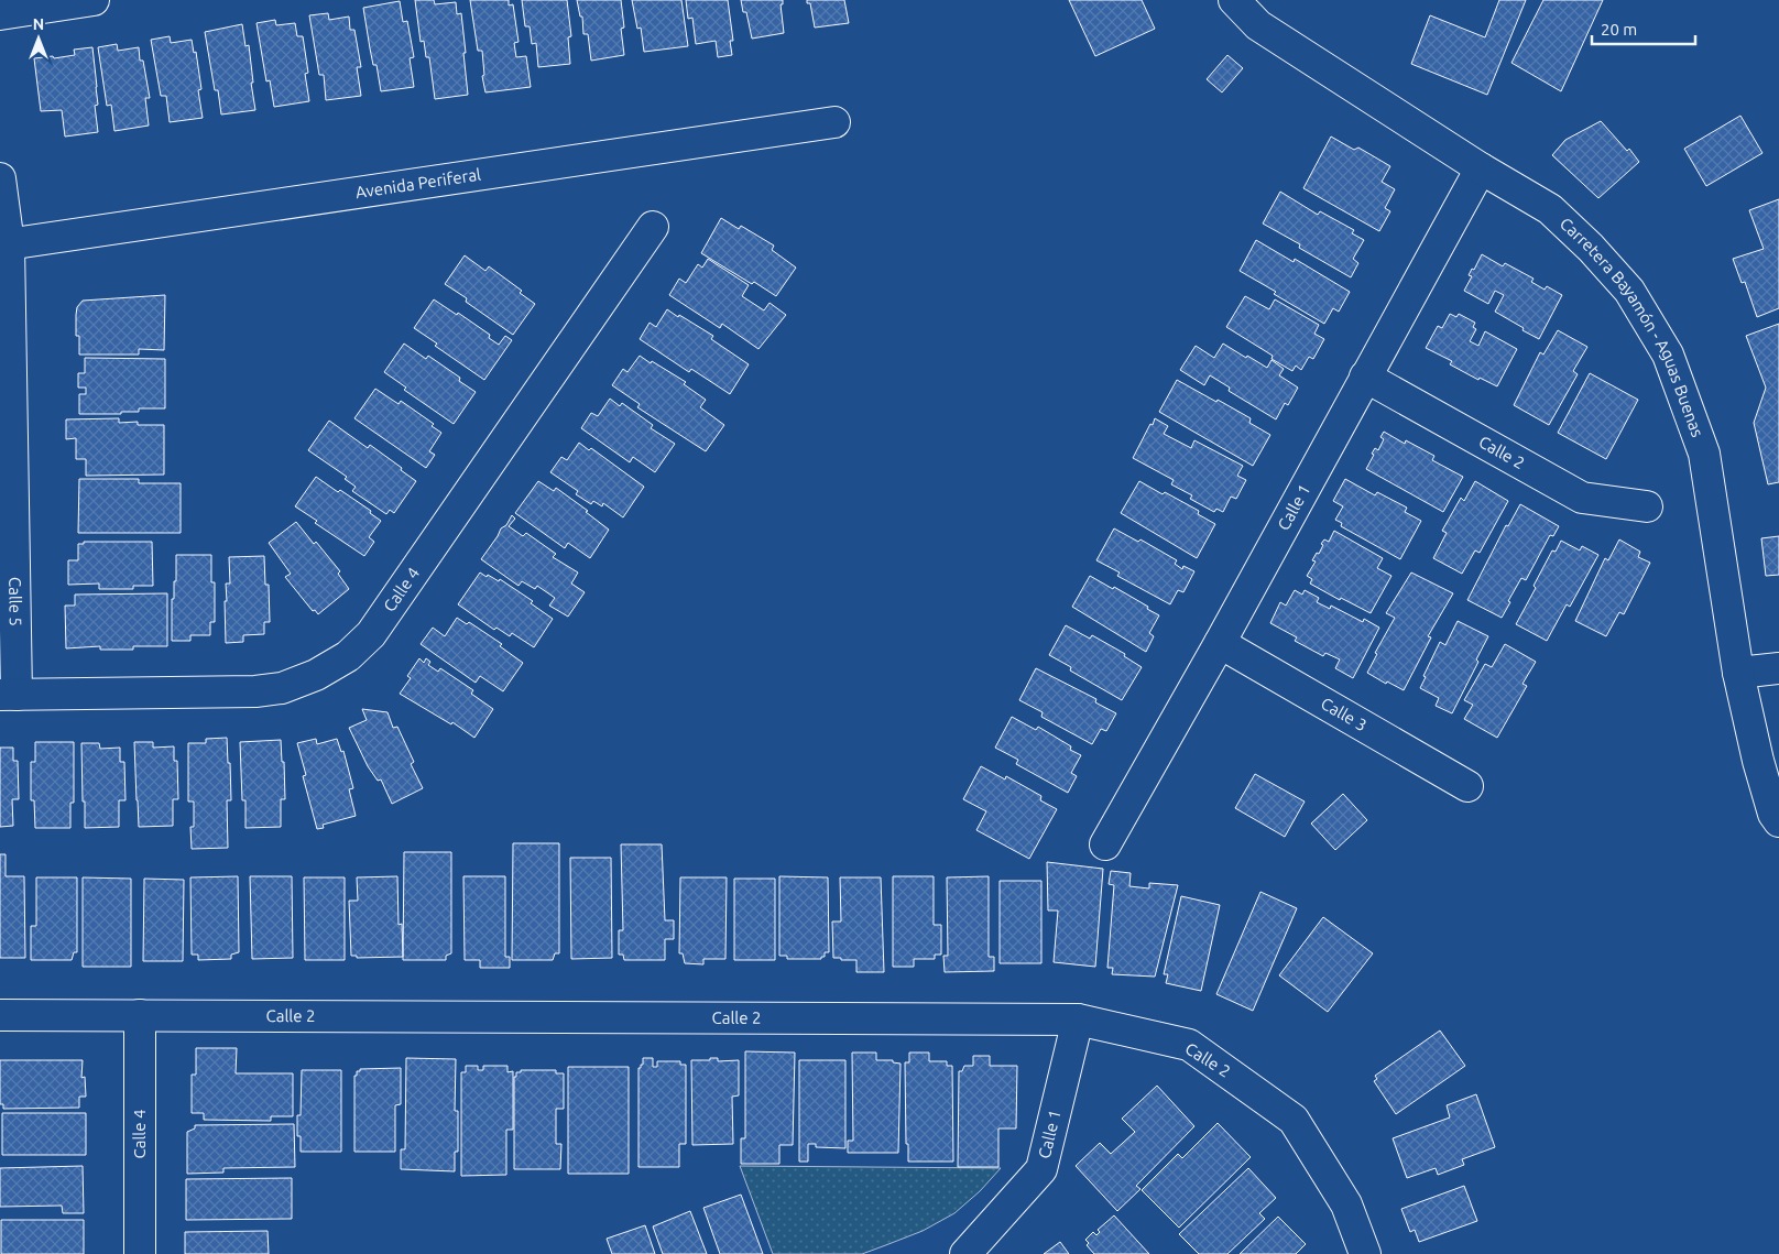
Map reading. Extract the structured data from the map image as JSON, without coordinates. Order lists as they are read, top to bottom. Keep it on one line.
{"streets":{"street":["Avenida Periferal","Carretera Bayamón - Aguas Buenas","Calle 2","Calle 1","Calle 4","Calle 5","Calle 3"]},"crossings":[["Avenida Periferal","Calle 5"],["Carretera Bayamón - Aguas Buenas","Calle 1"],["Calle 2","Calle 1"],["Calle 2","Calle 4"],["Calle 1","Calle 3"],["Calle 4","Calle 5"]],"scale_bar":"20 m","north":"top"}
